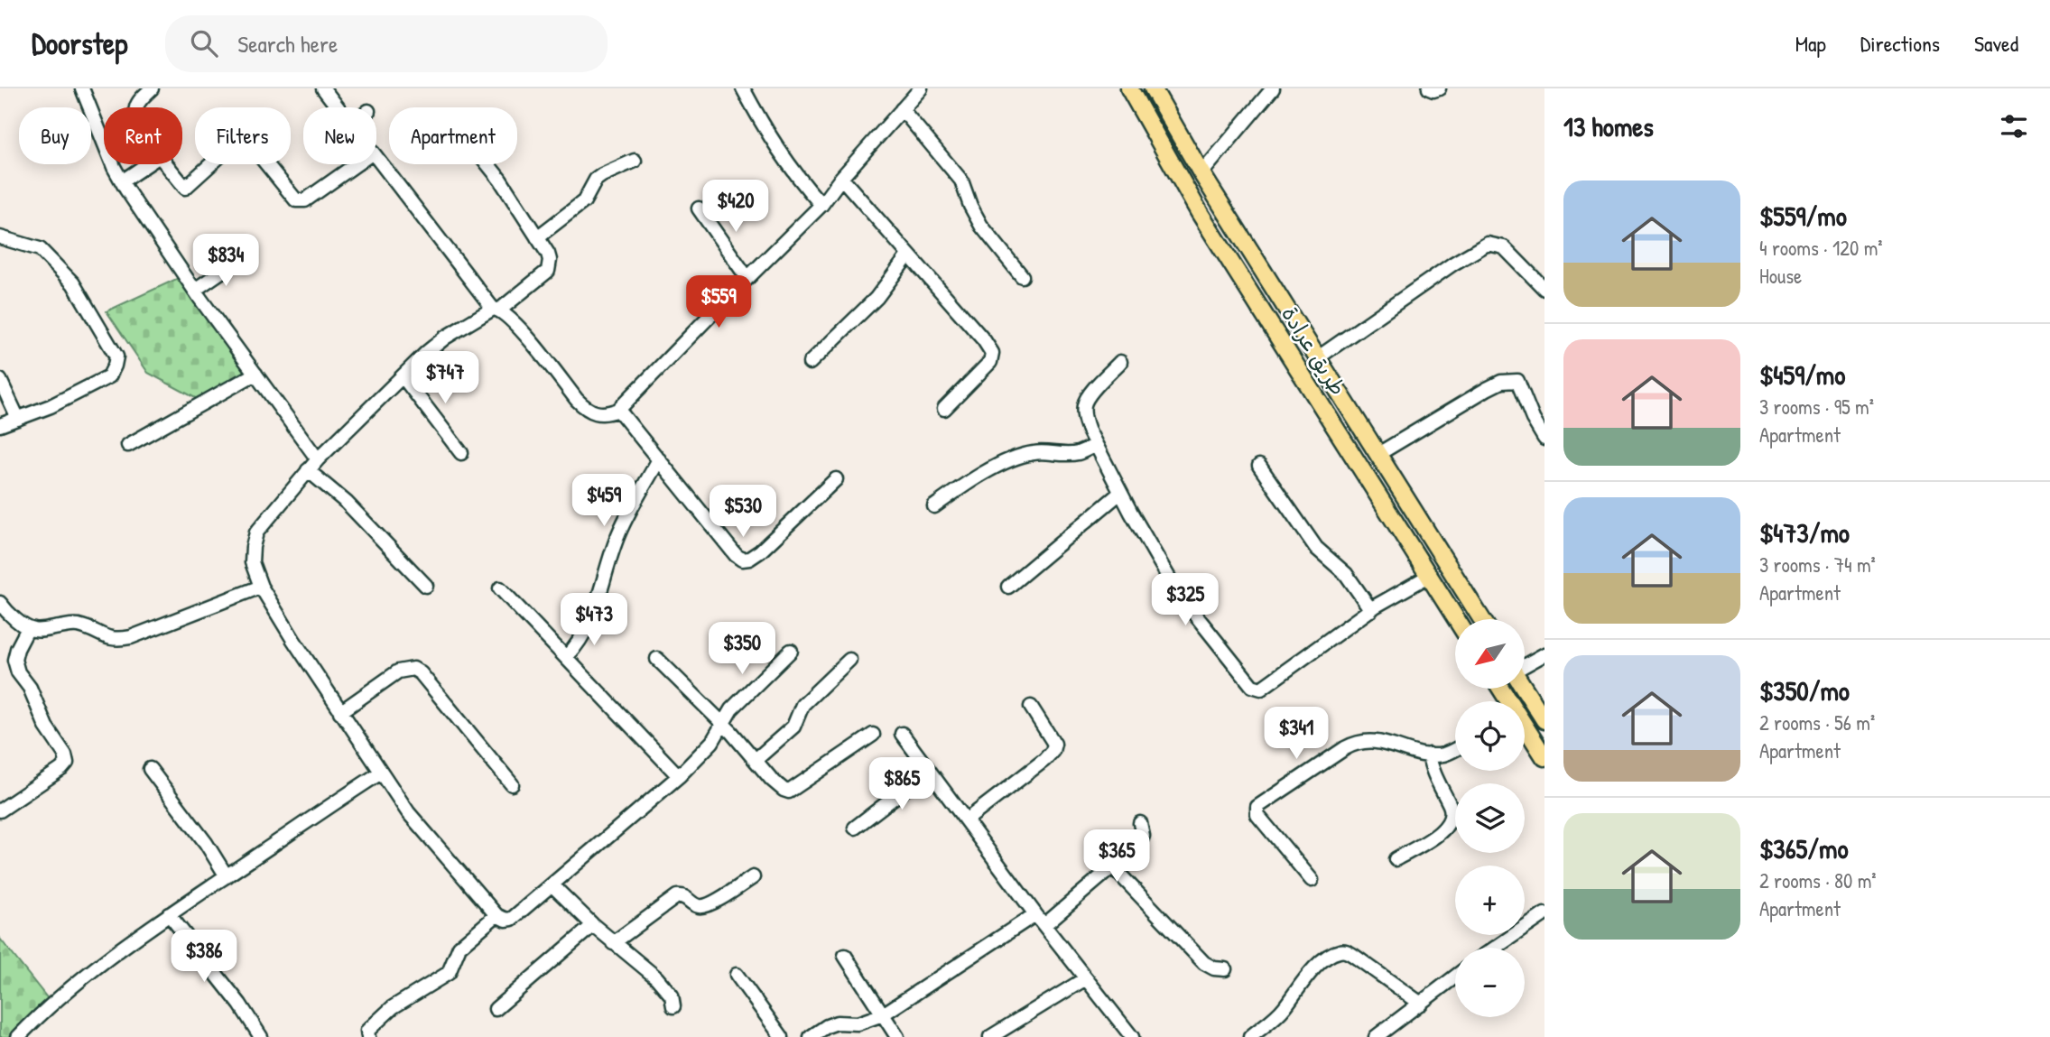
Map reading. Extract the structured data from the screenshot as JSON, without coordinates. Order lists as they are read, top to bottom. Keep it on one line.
{"streets":{"main road":["طريق عرادة"]},"north":"bottom left","page":{"header":"Doorstep","search":"Search here","nav":["Map","Directions","Saved"],"heading":"13 homes","chip":["Buy","Rent","Filters","New","Apartment"],"list":[{"name":"$559/mo","note":"4 rooms · 120 m² · House"},{"name":"$459/mo","note":"3 rooms · 95 m² · Apartment"},{"name":"$473/mo","note":"3 rooms · 74 m² · Apartment"},{"name":"$350/mo","note":"2 rooms · 56 m² · Apartment"},{"name":"$365/mo","note":"2 rooms · 80 m² · Apartment"}],"price":["$420","$834","$559","$747","$459","$530","$325","$473","$350","$341","$865","$365","$386"],"map_buttons":["+","−"]}}
